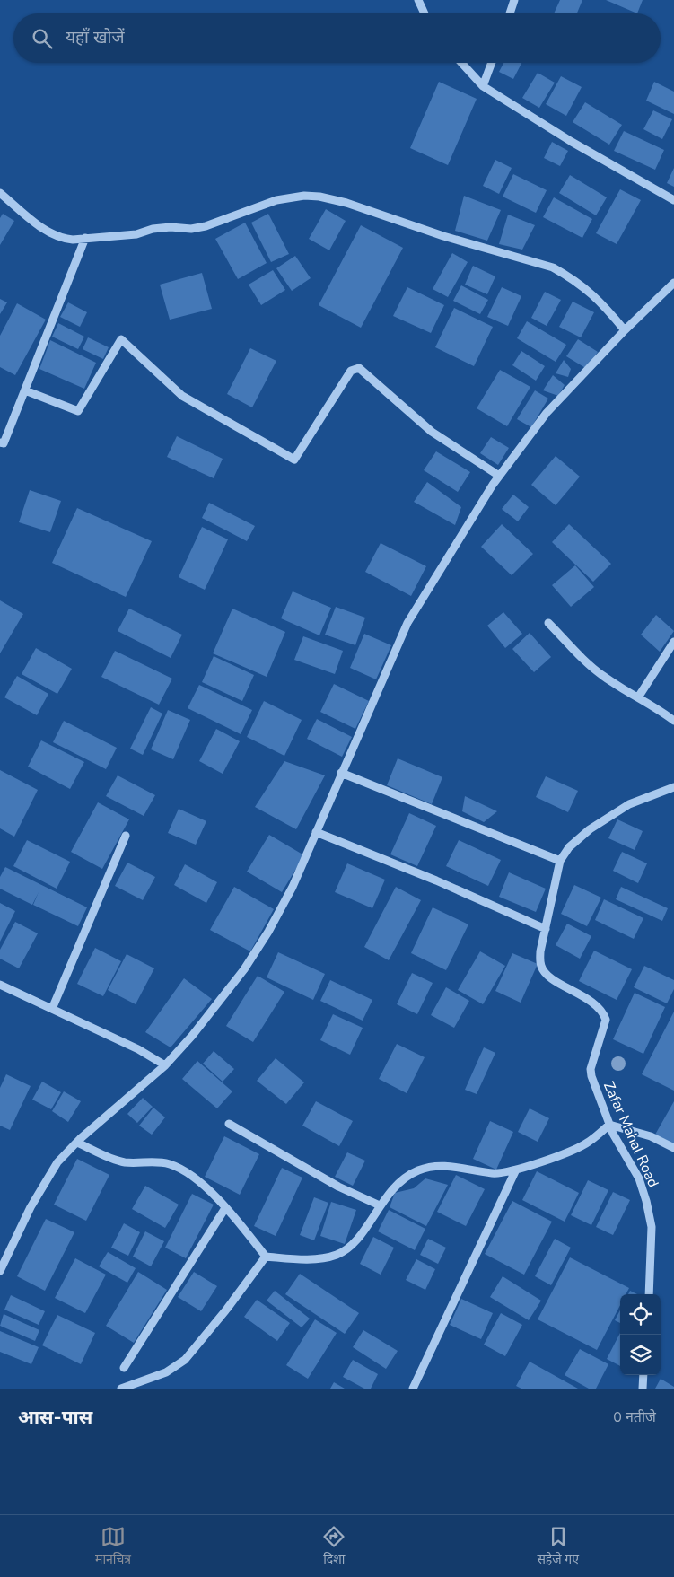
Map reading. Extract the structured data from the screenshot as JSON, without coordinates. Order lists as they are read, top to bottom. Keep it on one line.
{"streets":{"street":["Zafar Mahal Road"]},"page":{"search":"यहाँ खोजें","heading":["आस-पास","0 नतीजे"],"nav":["मानचित्र","दिशा","सहेजे गए"]}}
